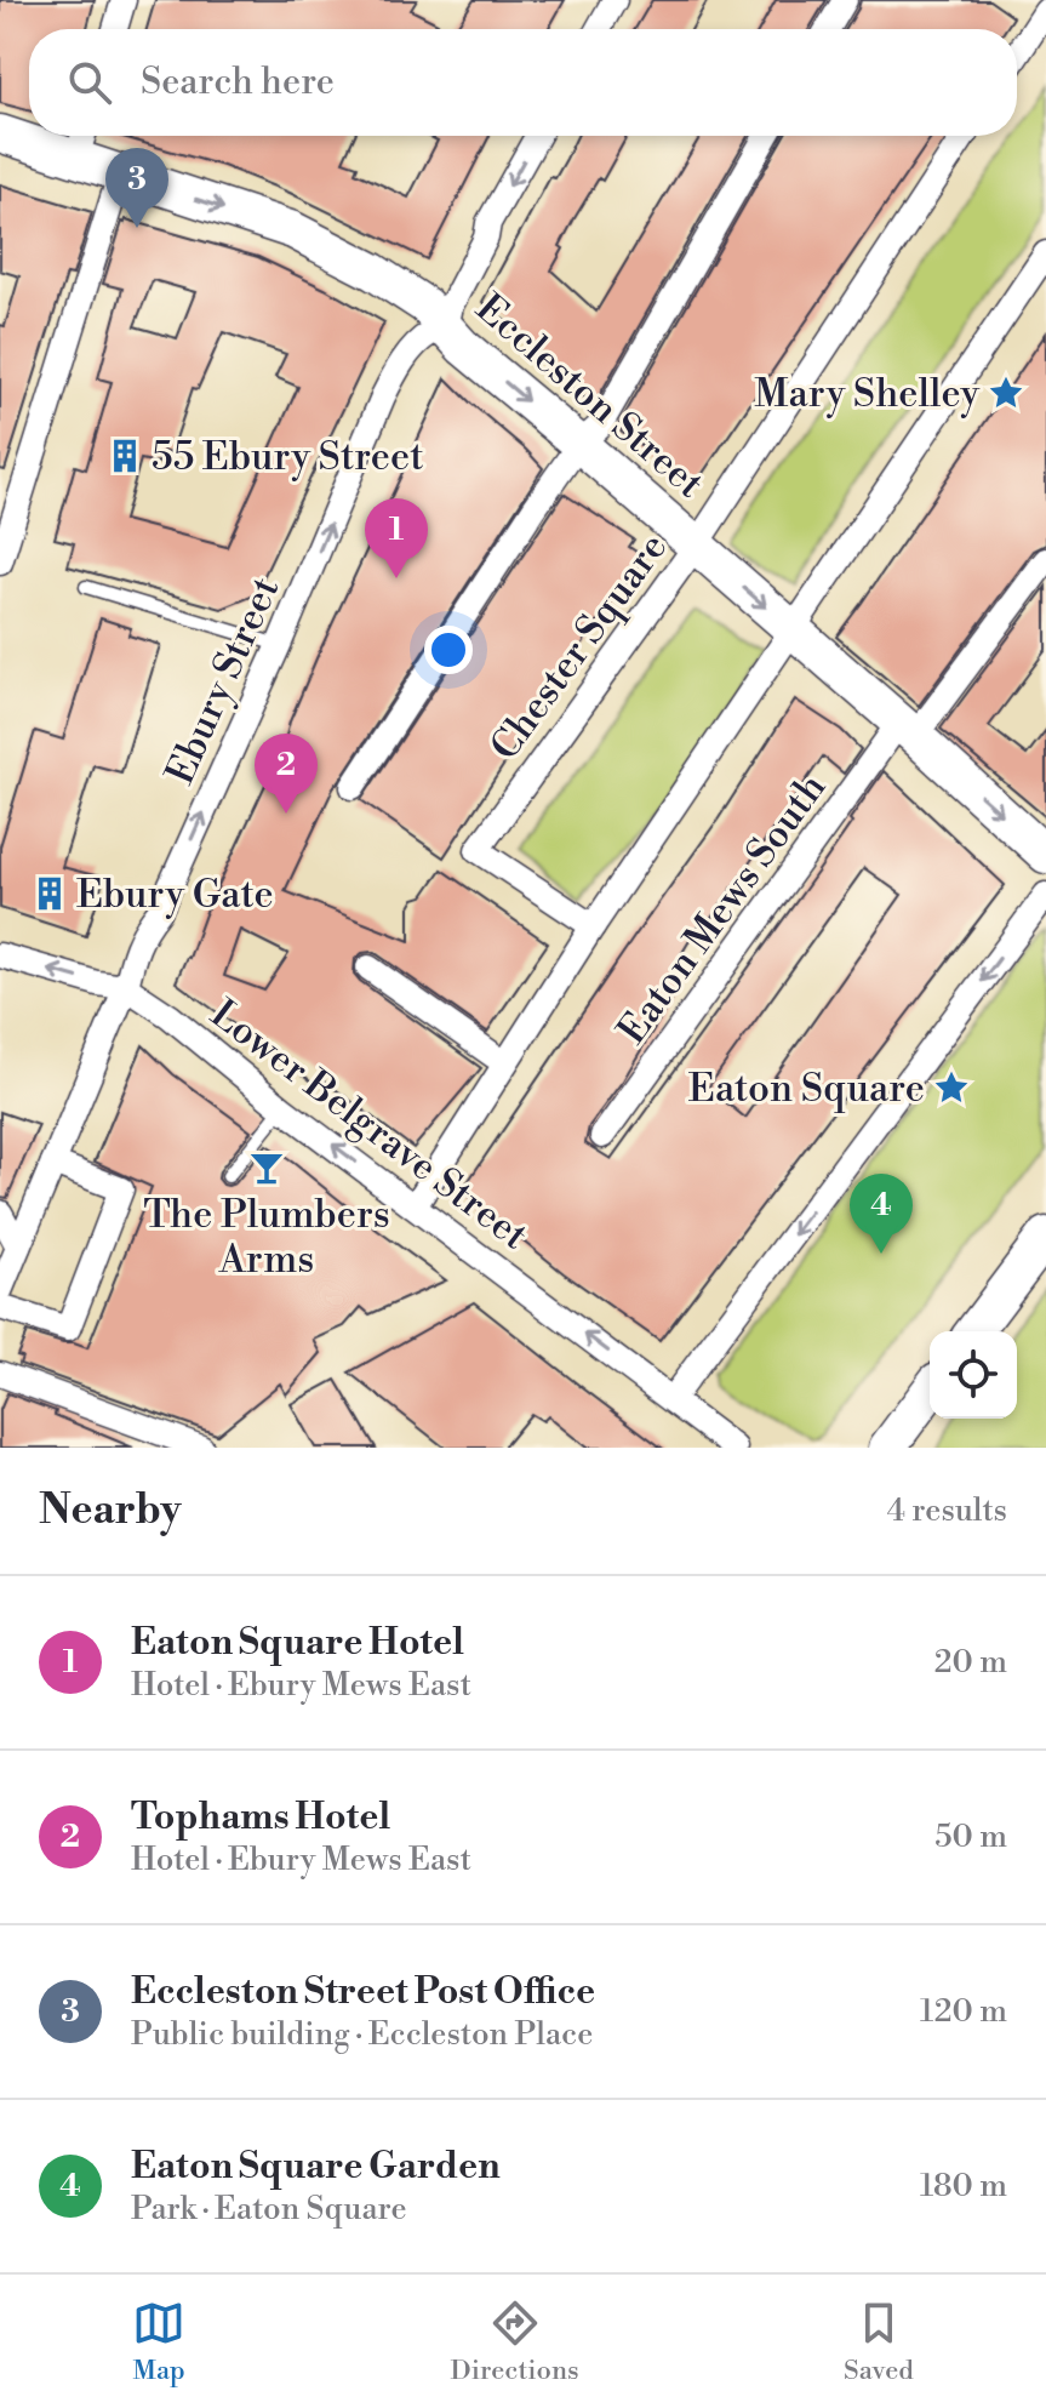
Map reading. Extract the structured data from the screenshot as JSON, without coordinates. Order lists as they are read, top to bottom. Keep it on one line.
{"streets":{"main road":["Eccleston Street"],"street":["Chester Square","Ebury Street","Eaton Mews South","Lower Belgrave Street"]},"crossings":[["Eccleston Street","Chester Square"],["Eccleston Street","Ebury Street"],["Eccleston Street","Eaton Mews South"],["Ebury Street","Lower Belgrave Street"]],"one_way":["Eccleston Street","Lower Belgrave Street"],"places":{"place":["Mary Shelley","Eaton Square"],"building":["55 Ebury Street","Ebury Gate"],"bar":["The Plumbers Arms"]},"page":{"search":"Search here","pins":["3","1","2","4"],"heading":["Nearby","4 results"],"list":[{"mark":"1","name":"Eaton Square Hotel","note":"Hotel · Ebury Mews East","value":"20 m"},{"mark":"2","name":"Tophams Hotel","note":"Hotel · Ebury Mews East","value":"50 m"},{"mark":"3","name":"Eccleston Street Post Office","note":"Public building · Eccleston Place","value":"120 m"},{"mark":"4","name":"Eaton Square Garden","note":"Park · Eaton Square","value":"180 m"}],"nav":["Map","Directions","Saved"]}}
